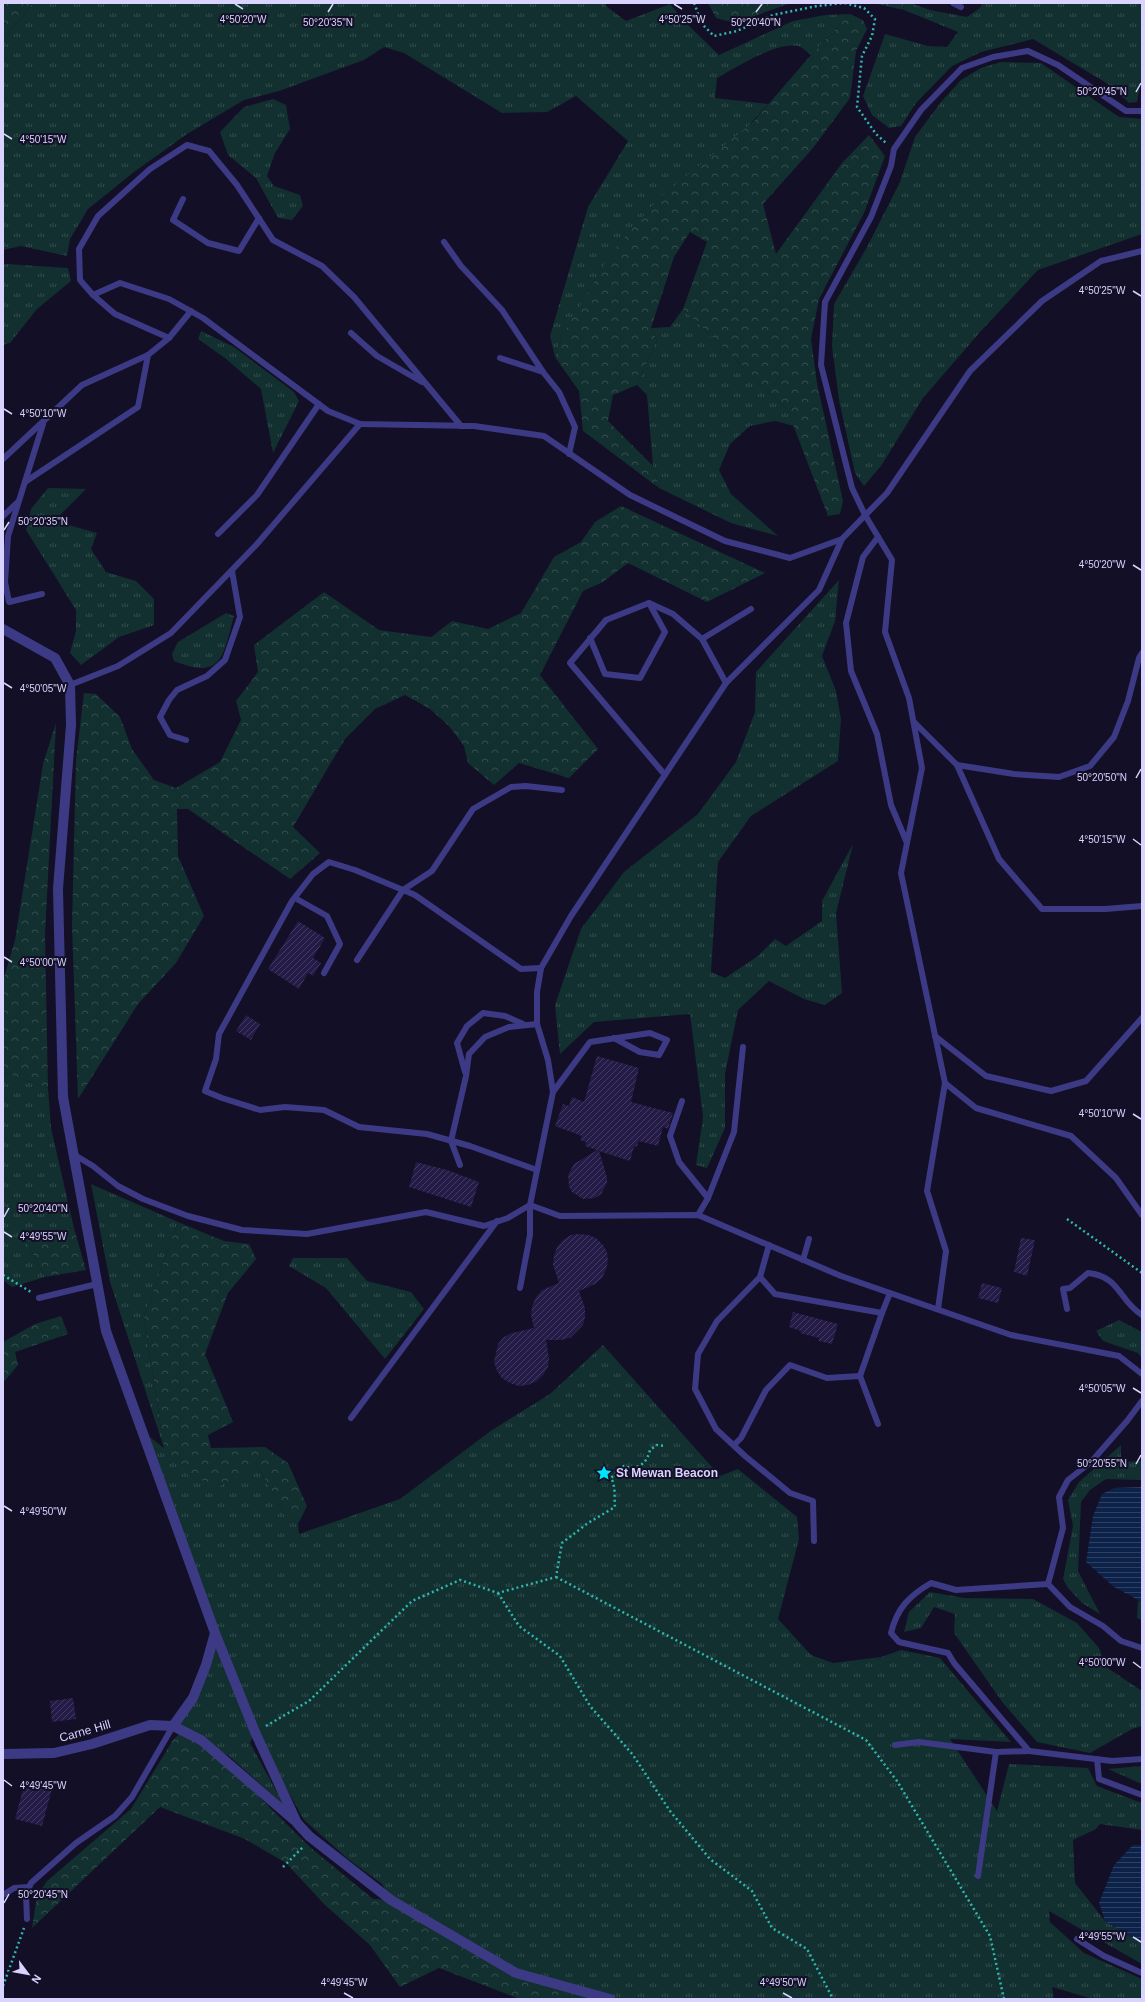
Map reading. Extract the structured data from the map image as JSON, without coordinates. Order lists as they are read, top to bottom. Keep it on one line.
{"streets":{"street":["Carne Hill"]},"places":{"place":["St Mewan Beacon"]},"north":"bottom right","coordinates":["4°50'25\"W","4°50'20\"W","50°20'35\"N","50°20'40\"N","50°20'45\"N","4°50'15\"W","4°50'10\"W","4°50'05\"W","50°20'50\"N","4°50'00\"W","4°49'55\"W","50°20'55\"N","4°49'50\"W","4°49'45\"W"]}
